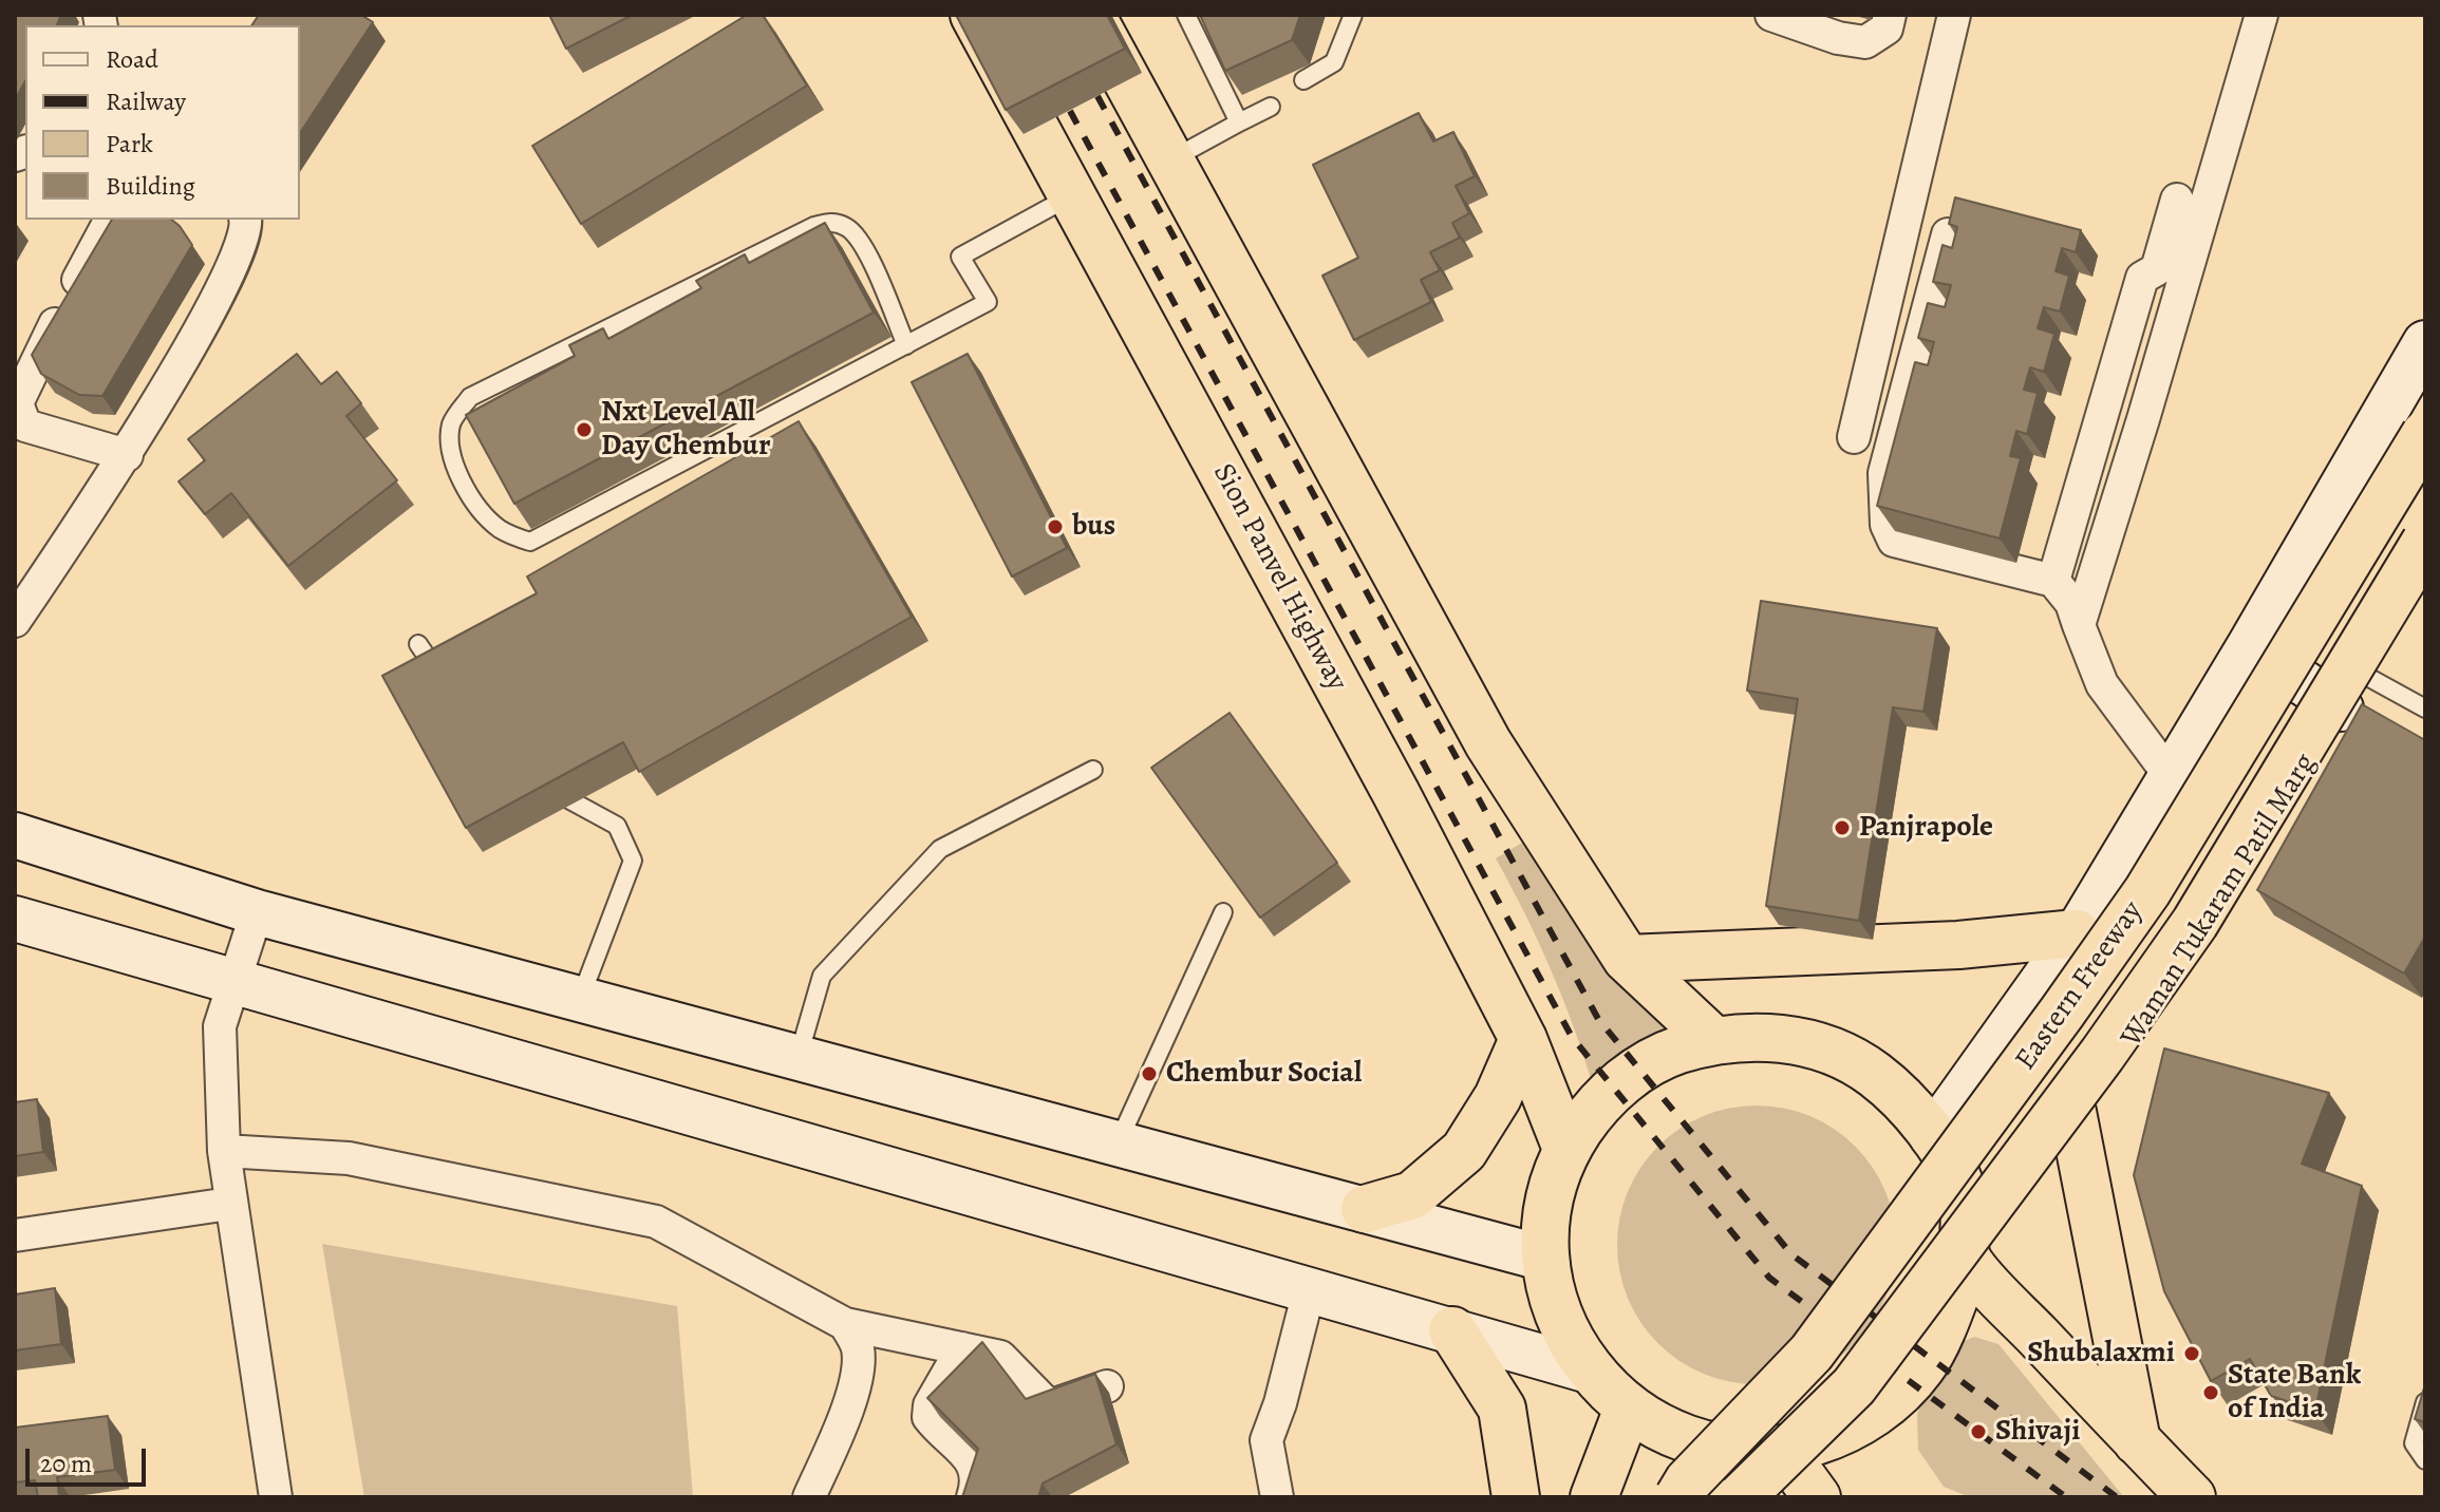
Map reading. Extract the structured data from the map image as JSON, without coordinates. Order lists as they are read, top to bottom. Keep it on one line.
{"streets":{"highway":["Sion Panvel Highway","Eastern Freeway"],"main road":["Waman Tukaram Patil Marg"]},"places":["Nxt Level All Day Chembur","bus","Panjrapole","Chembur Social","Shubalaxmi","State Bank of India","Shivaji"],"legend":["Road","Railway","Park","Building"],"scale_bar":"20 m"}
